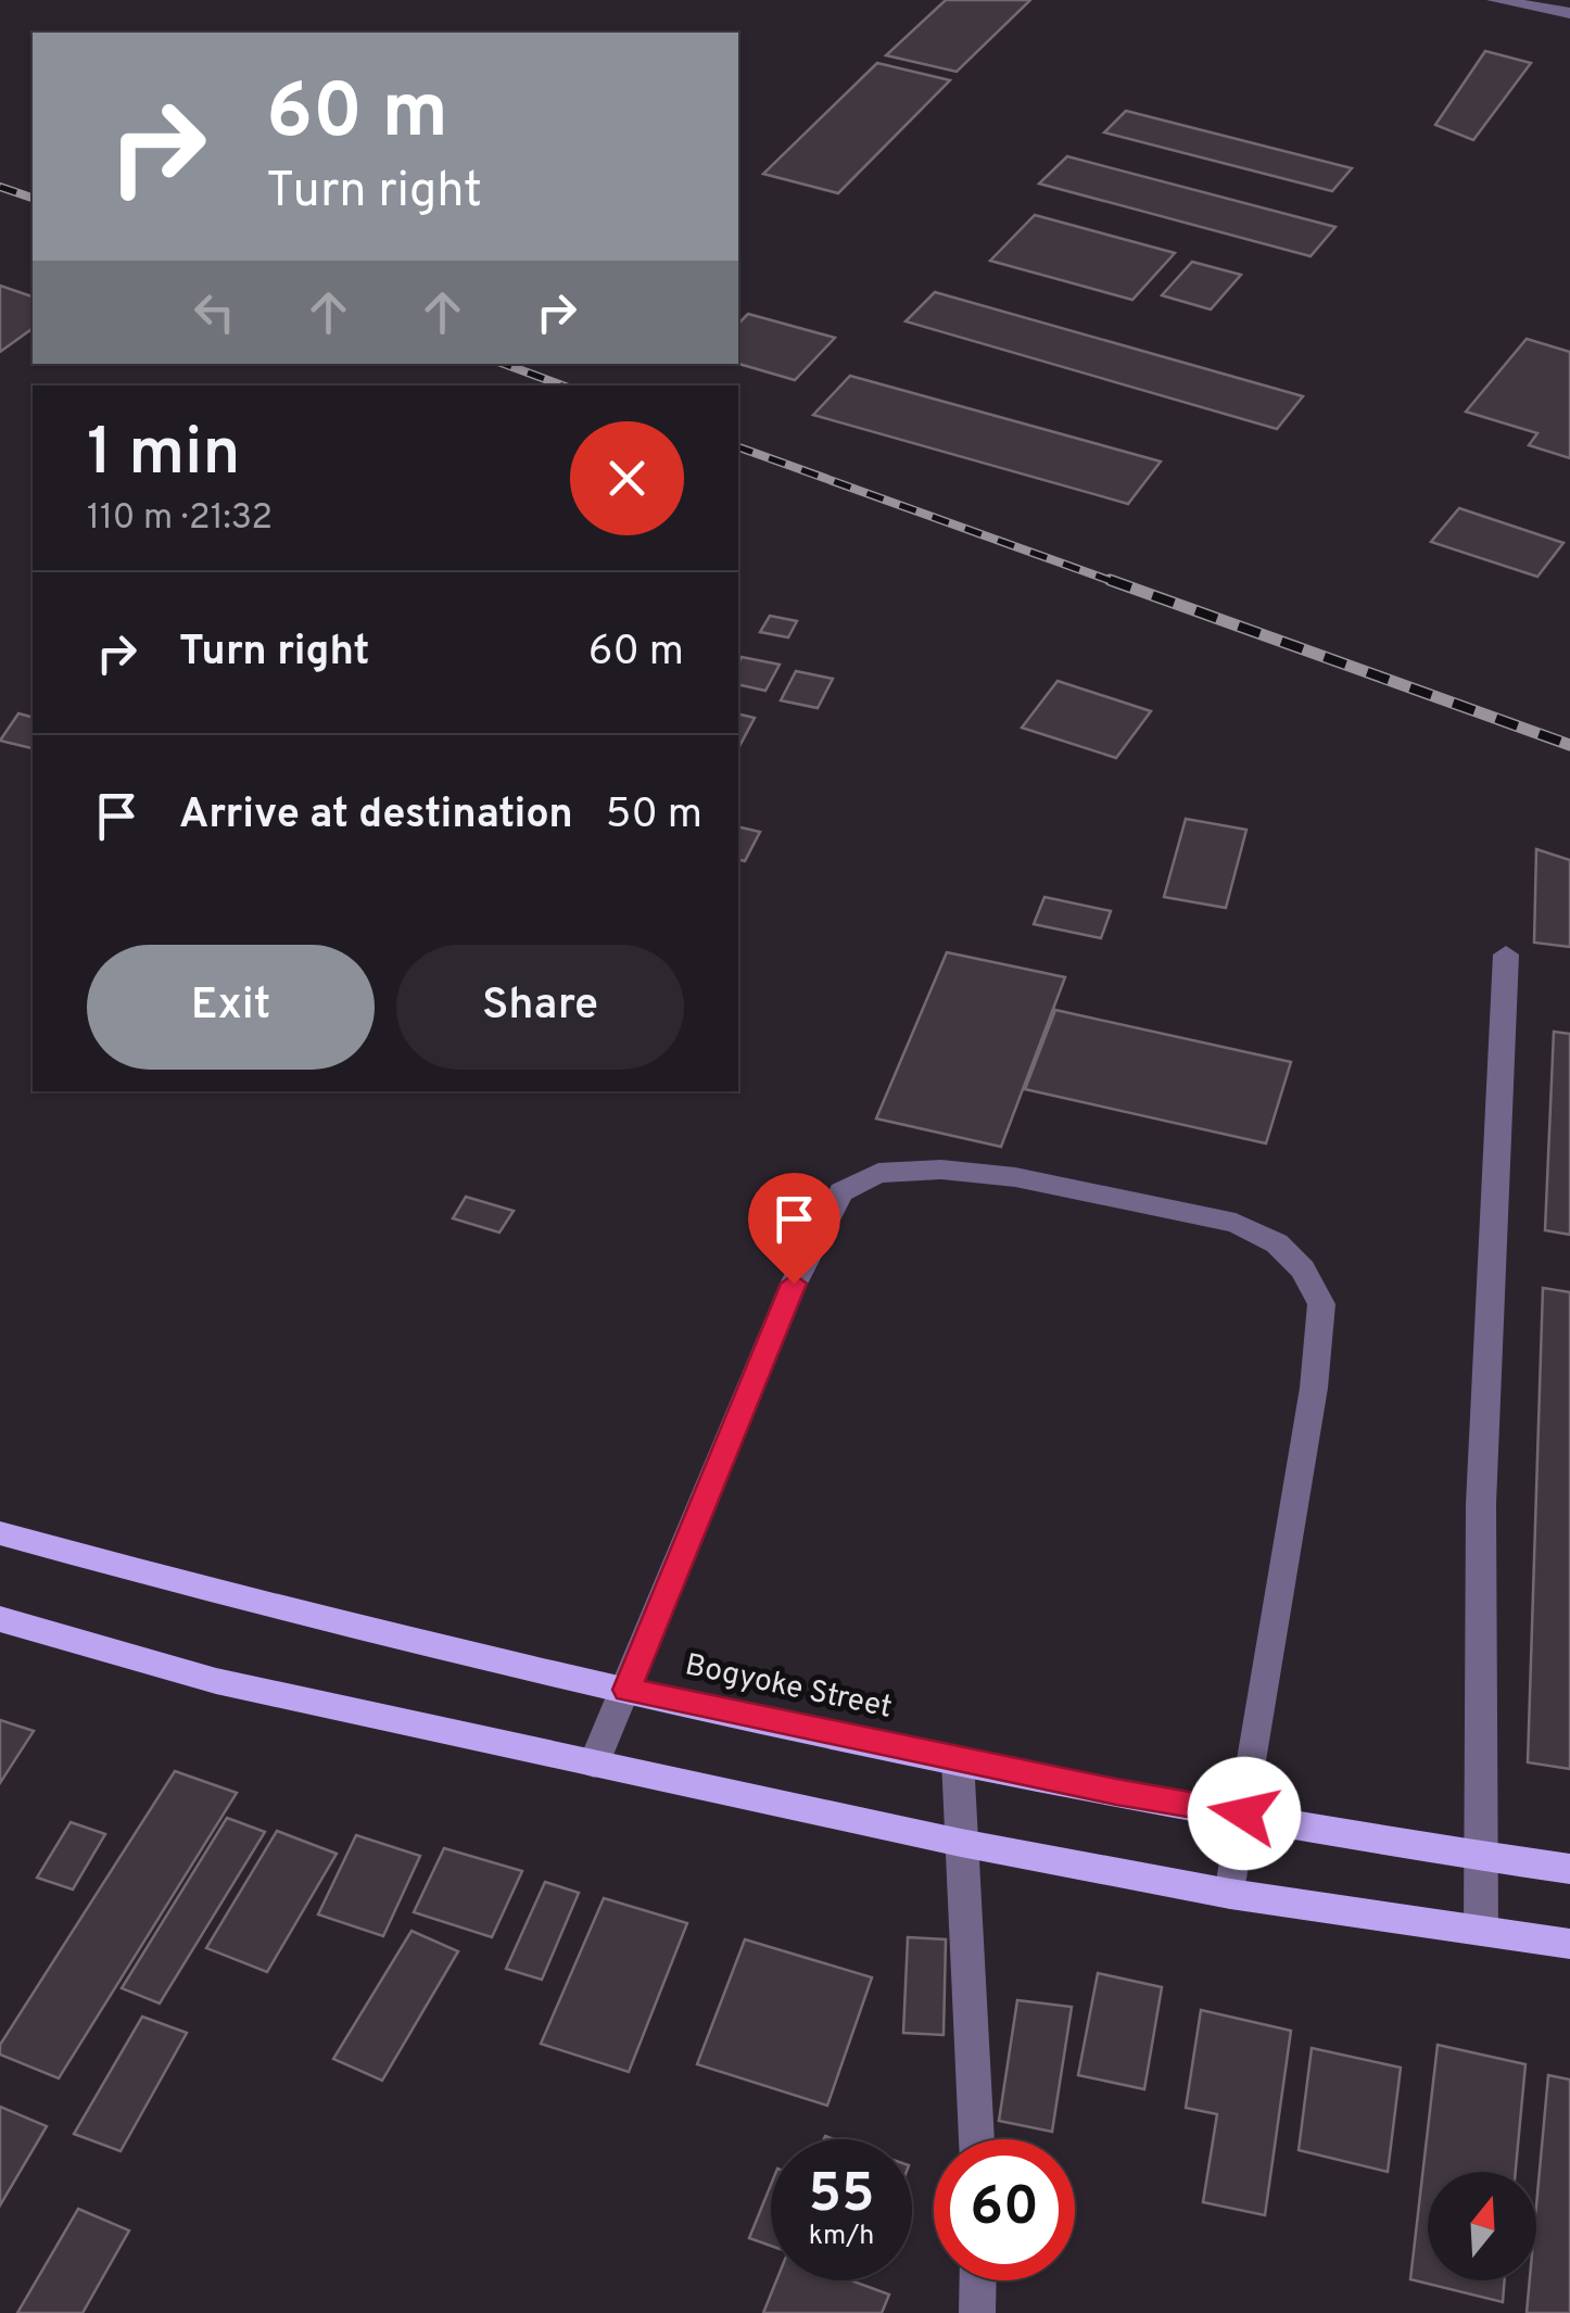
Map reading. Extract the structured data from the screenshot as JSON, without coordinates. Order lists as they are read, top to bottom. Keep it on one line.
{"streets":{"main road":["Bogyoke Street"]},"north":"top","page":{"turn":["60 m","Turn right"],"heading":["1 min","110 m · 21:32"],"list":[{"name":"Turn right","value":"60 m"},{"name":"Arrive at destination","value":"50 m"}],"buttons":["Exit","Share"],"speed":"55 km/h","limit":"60"}}
